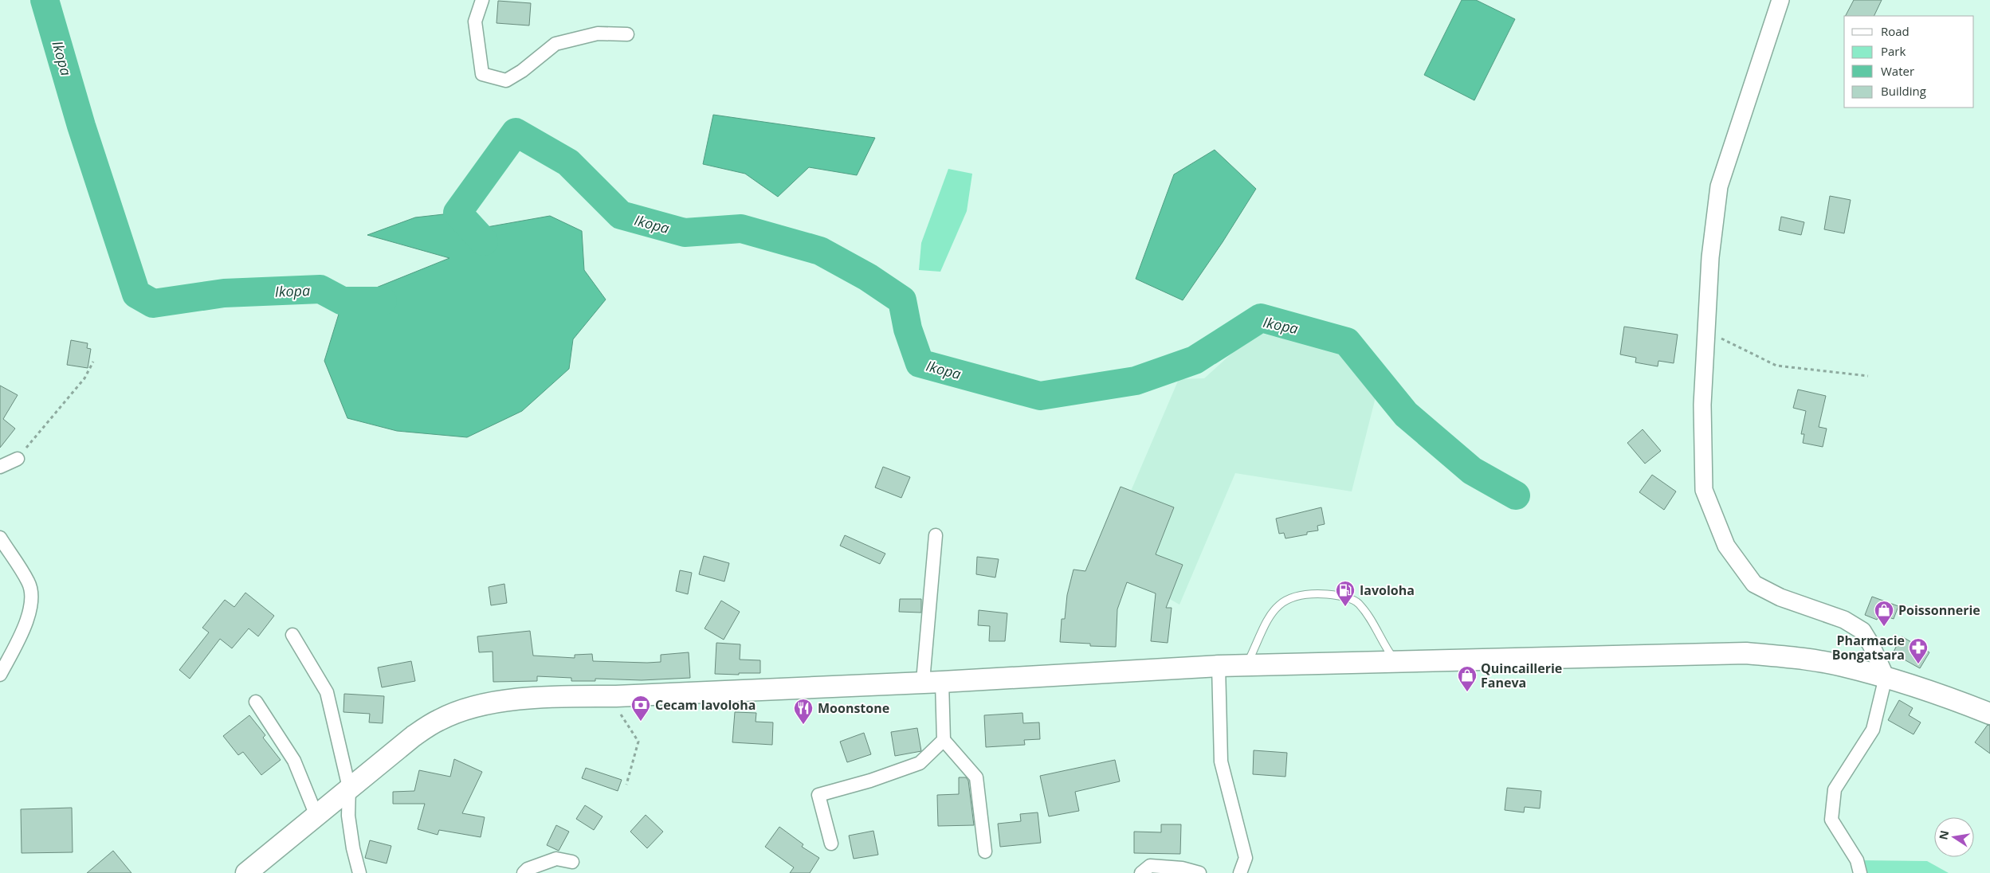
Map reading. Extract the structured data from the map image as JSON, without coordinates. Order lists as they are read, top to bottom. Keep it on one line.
{"water":["Ikopa"],"places":{"fuel station":["Iavoloha"],"shop":["Poissonnerie","Quincaillerie Faneva"],"pharmacy":["Pharmacie Bongatsara"],"bank":["Cecam Iavoloha"],"restaurant":["Moonstone"]},"legend":["Road","Park","Water","Building"],"north":"left"}
